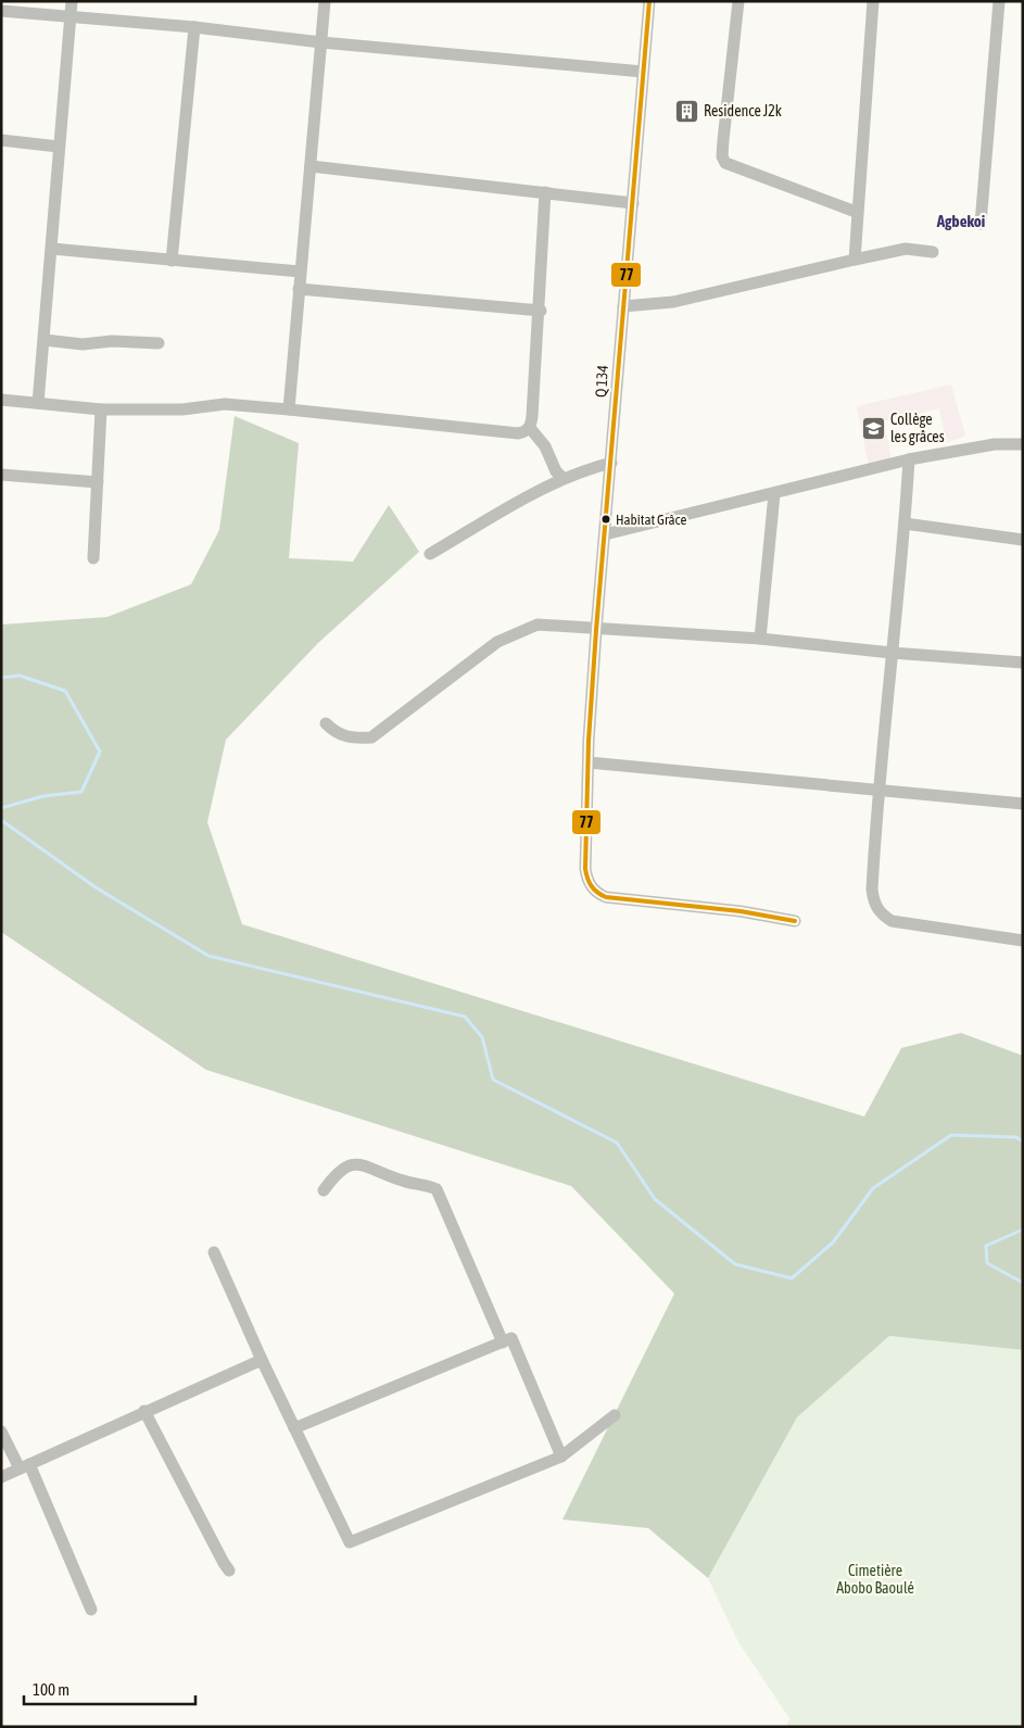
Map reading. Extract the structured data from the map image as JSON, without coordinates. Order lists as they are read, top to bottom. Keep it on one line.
{"streets":{"street":["Q 134"]},"districts":["Agbekoi"],"parks":["Cimetière Abobo Baoulé"],"places":{"building":["Residence J2k"],"school or university":["Collège les grâces"],"other":["Habitat Grâce"]},"lines":["transit line 77"],"scale_bar":"100 m"}
